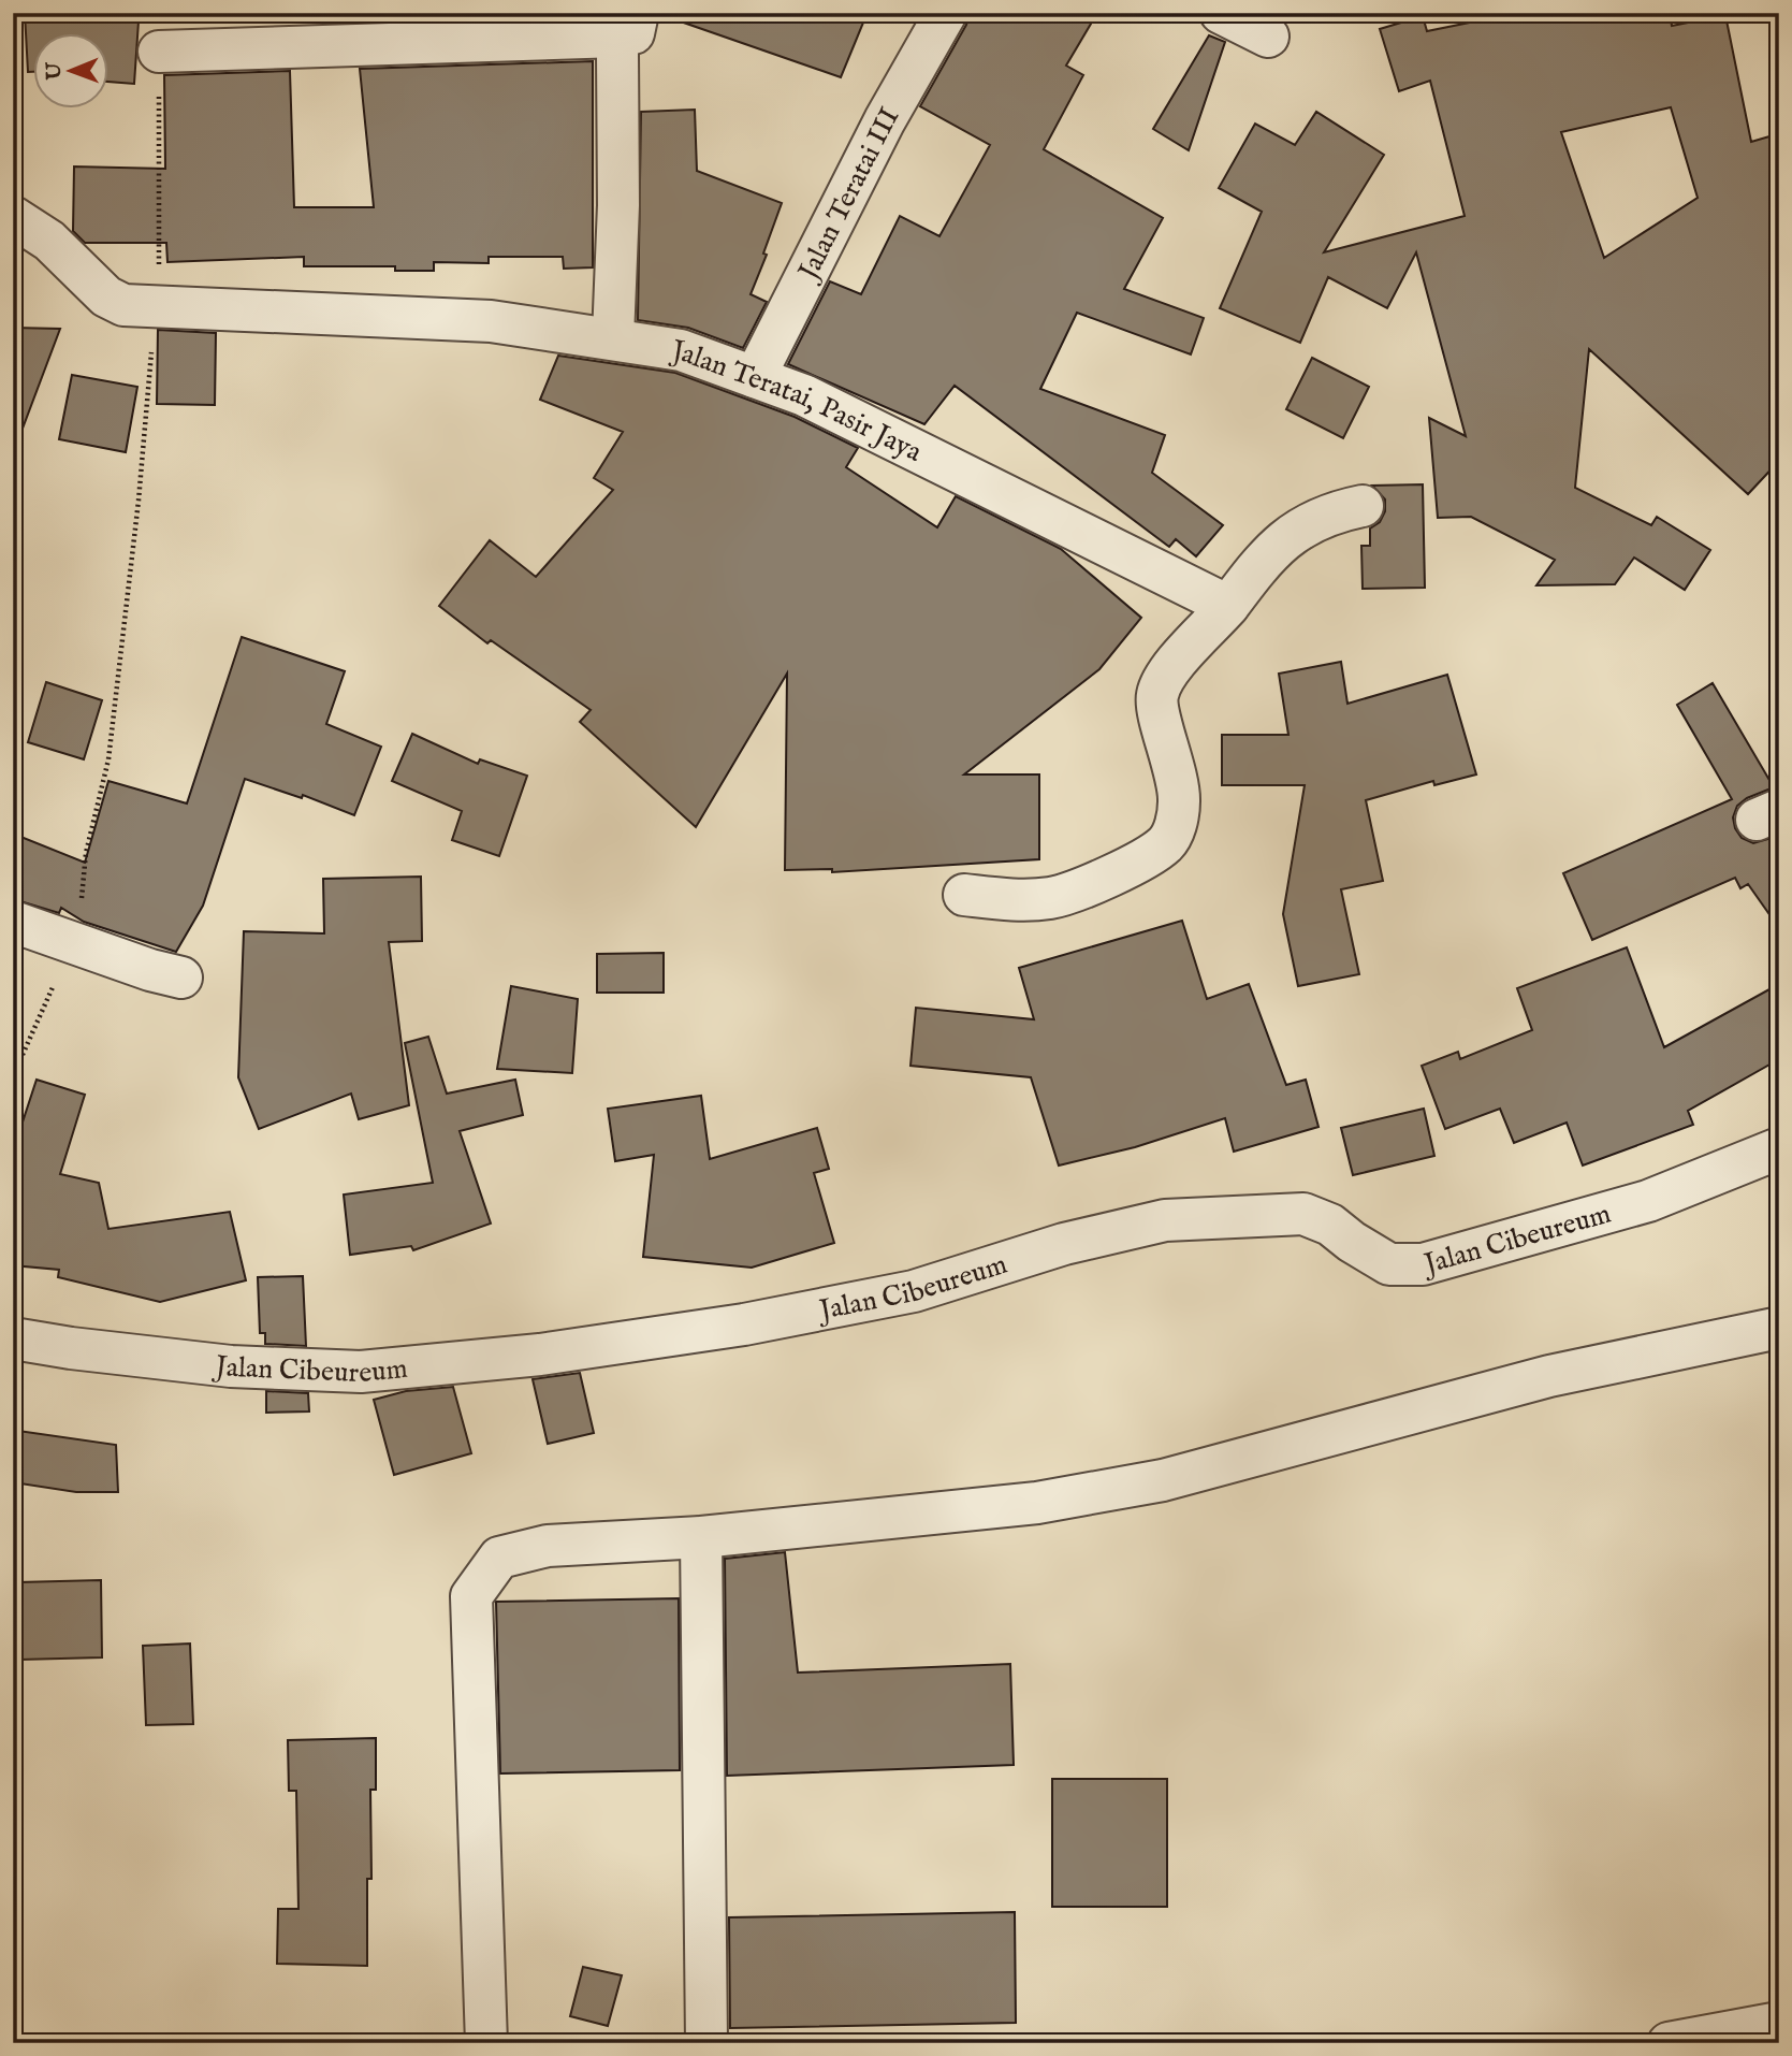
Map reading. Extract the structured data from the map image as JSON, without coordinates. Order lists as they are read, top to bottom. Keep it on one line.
{"streets":{"street":["Jalan Teratai III","Jalan Teratai, Pasir Jaya","Jalan Cibeureum"]},"crossings":[["Jalan Teratai III","Jalan Teratai, Pasir Jaya"]],"north":"left"}
